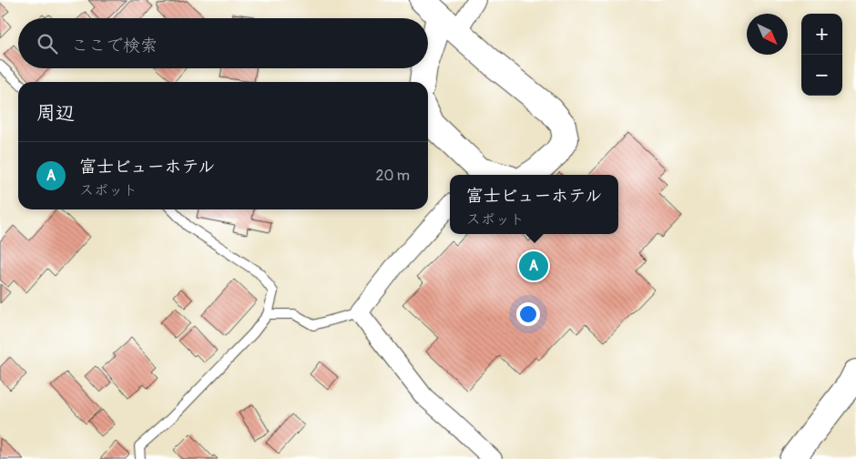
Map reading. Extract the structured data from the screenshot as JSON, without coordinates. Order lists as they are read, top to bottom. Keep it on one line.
{"north":"bottom right","page":{"map_buttons":["+","−"],"search":"ここで検索","heading":"周辺","list":[{"mark":"A","name":"富士ビューホテル","note":"スポット","value":"20 m"}],"popup":["富士ビューホテル","スポット"],"pins":"A"}}
